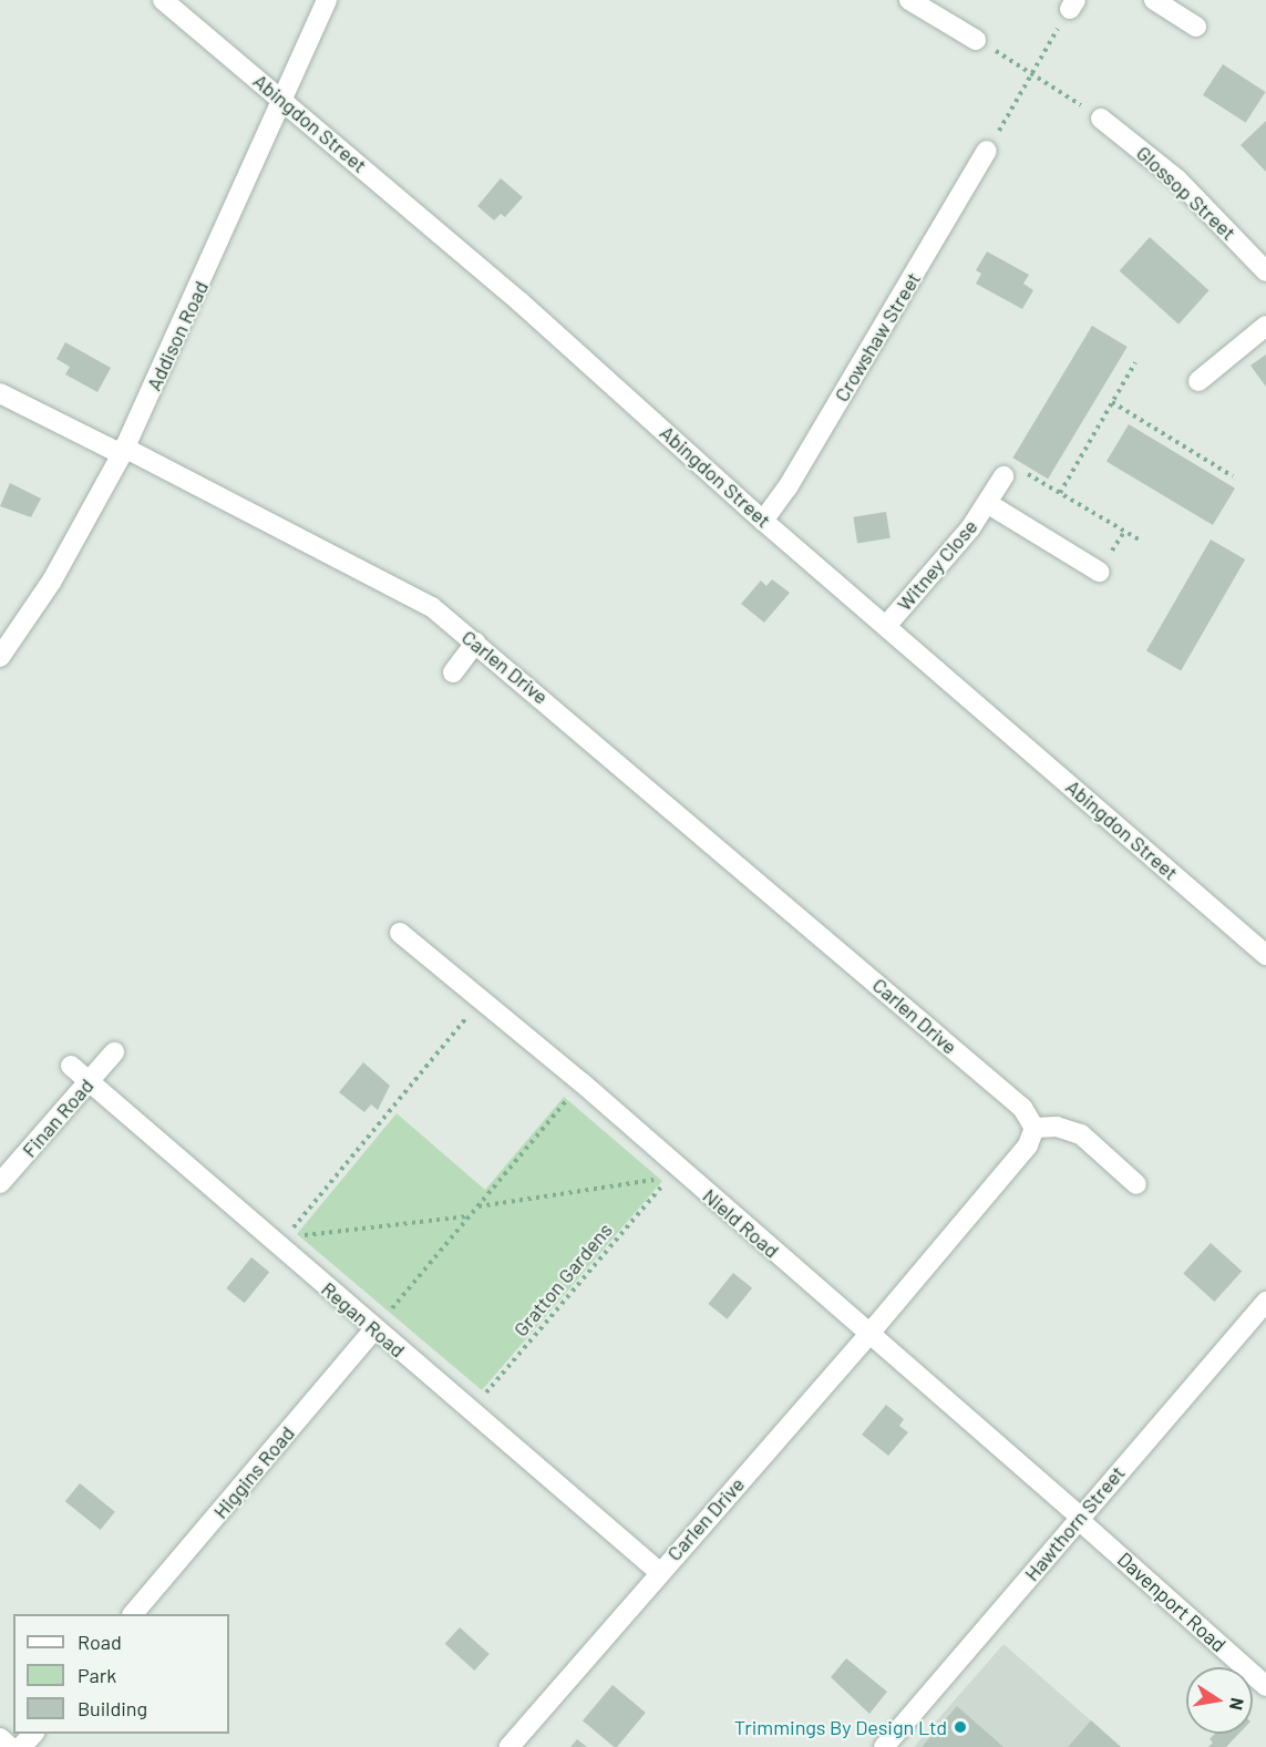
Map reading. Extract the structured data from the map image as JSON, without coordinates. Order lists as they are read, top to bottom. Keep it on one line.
{"streets":{"street":["Abingdon Street","Glossop Street","Addison Road","Crowshaw Street","Witney Close","Carlen Drive","Finan Road","Nield Road","Regan Road","Higgins Road","Hawthorn Street","Davenport Road"],"path":["Gratton Gardens"]},"crossings":[["Abingdon Street","Addison Road"],["Abingdon Street","Crowshaw Street"],["Abingdon Street","Witney Close"],["Addison Road","Carlen Drive"],["Carlen Drive","Nield Road"],["Carlen Drive","Regan Road"],["Finan Road","Regan Road"],["Nield Road","Hawthorn Street"],["Nield Road","Davenport Road"],["Gratton Gardens","Regan Road"],["Regan Road","Higgins Road"],["Hawthorn Street","Davenport Road"]],"places":["Trimmings By Design Ltd"],"legend":["Road","Park","Building"],"north":"right"}
